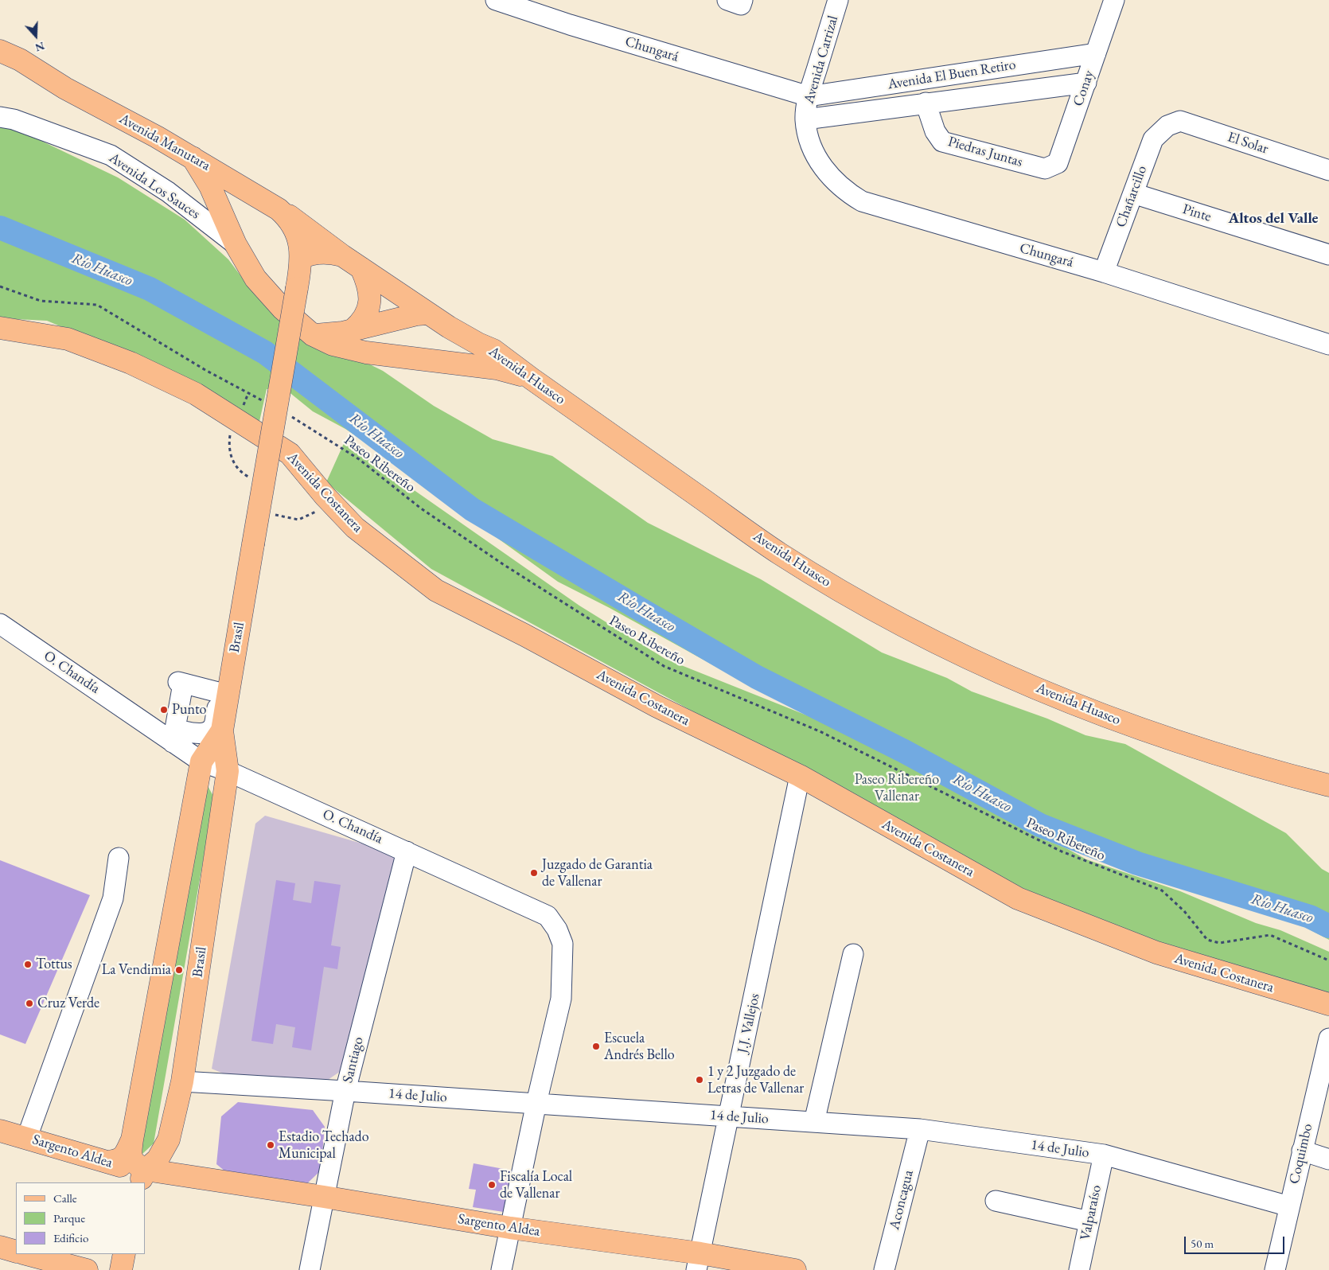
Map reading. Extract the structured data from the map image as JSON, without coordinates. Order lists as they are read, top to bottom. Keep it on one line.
{"streets":{"main road":["Avenida Manutara","Avenida Huasco","Avenida Costanera","Brasil","Sargento Aldea"],"street":["Chungará","Avenida Carrizal","Avenida El Buen Retiro","Conay","El Solar","Piedras Juntas","Avenida Los Sauces","Chañarcillo","Pinte","O. Chandía","J.J. Vallejos","Santiago","14 de Julio","Coquimbo","Aconcagua","Valparaíso"],"path":["Paseo Ribereño"]},"crossings":[["Chungará","Avenida Carrizal"],["Chungará","Avenida El Buen Retiro"],["Chungará","Chañarcillo"],["Avenida Carrizal","Avenida El Buen Retiro"],["Avenida El Buen Retiro","Conay"],["Avenida El Buen Retiro","Piedras Juntas"],["Conay","Piedras Juntas"],["Avenida Manutara","Avenida Huasco"],["Avenida Manutara","Brasil"],["El Solar","Chañarcillo"],["Chañarcillo","Pinte"],["Avenida Huasco","Brasil"],["Avenida Costanera","J.J. Vallejos"],["Brasil","O. Chandía"],["Brasil","14 de Julio"],["Brasil","Sargento Aldea"],["O. Chandía","Santiago"],["O. Chandía","14 de Julio"],["O. Chandía","Sargento Aldea"],["J.J. Vallejos","14 de Julio"],["J.J. Vallejos","Sargento Aldea"],["Santiago","14 de Julio"],["Santiago","Sargento Aldea"],["14 de Julio","Coquimbo"],["14 de Julio","Aconcagua"],["14 de Julio","Valparaíso"]],"districts":["Altos del Valle"],"water":["Río Huasco"],"parks":["Paseo Ribereño Vallenar"],"places":["Punto","Juzgado de Garantia de Vallenar","Tottus","La Vendimia","Cruz Verde","Escuela Andrés Bello","1 y 2 Juzgado de Letras de Vallenar","Estadio Techado Municipal","Fiscalía Local de Vallenar"],"legend":["Calle","Parque","Edificio"],"scale_bar":"50 m","north":"bottom"}
